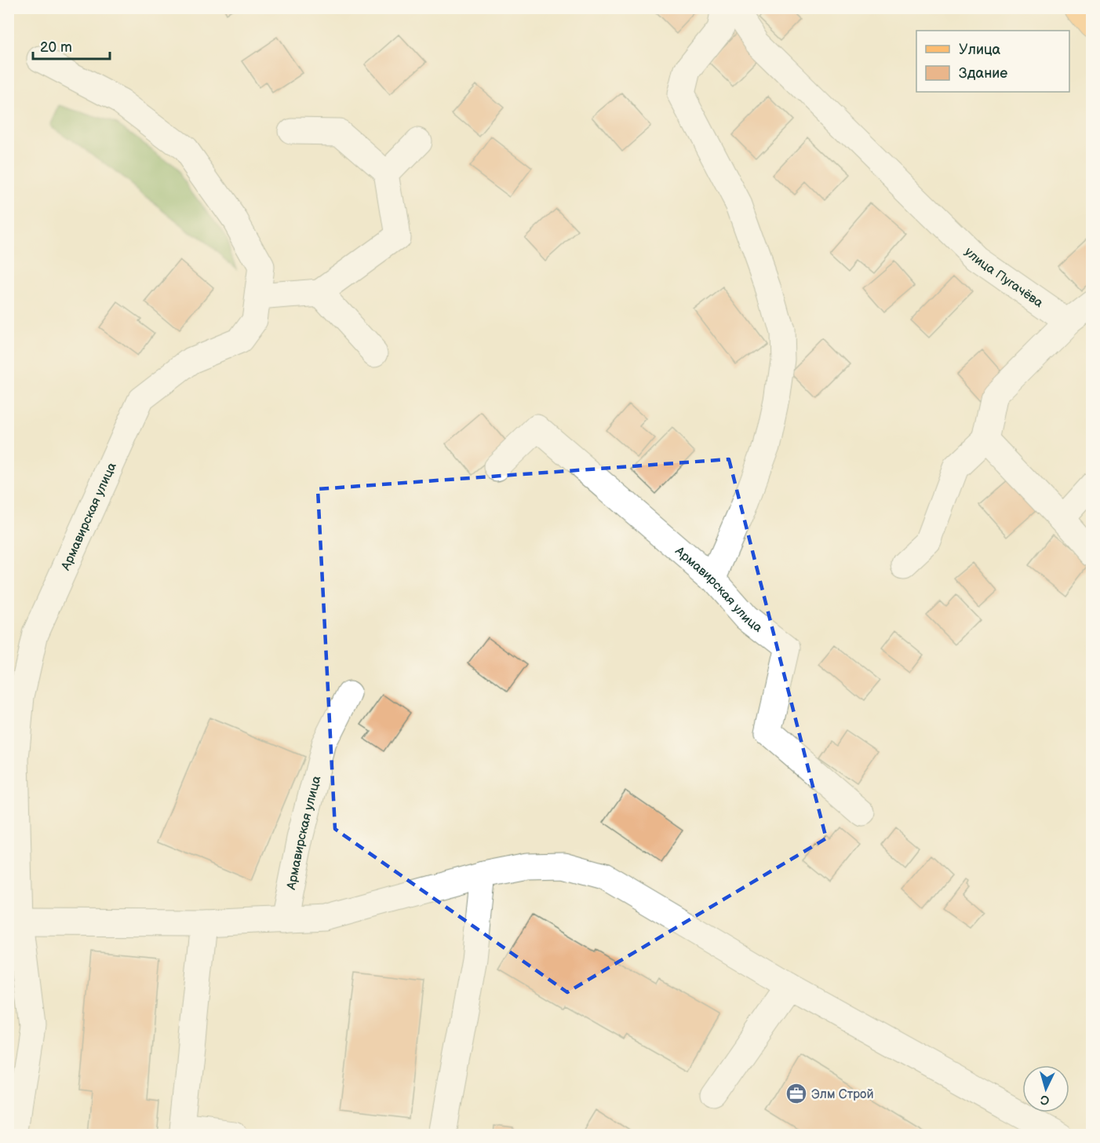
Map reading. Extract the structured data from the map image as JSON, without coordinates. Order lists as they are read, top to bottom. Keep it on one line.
{"streets":{"street":["улица Пугачёва","Армавирская улица"]},"places":{"office":["Элм Строй"]},"legend":["Улица","Здание"],"scale_bar":"20 m","north":"bottom"}
